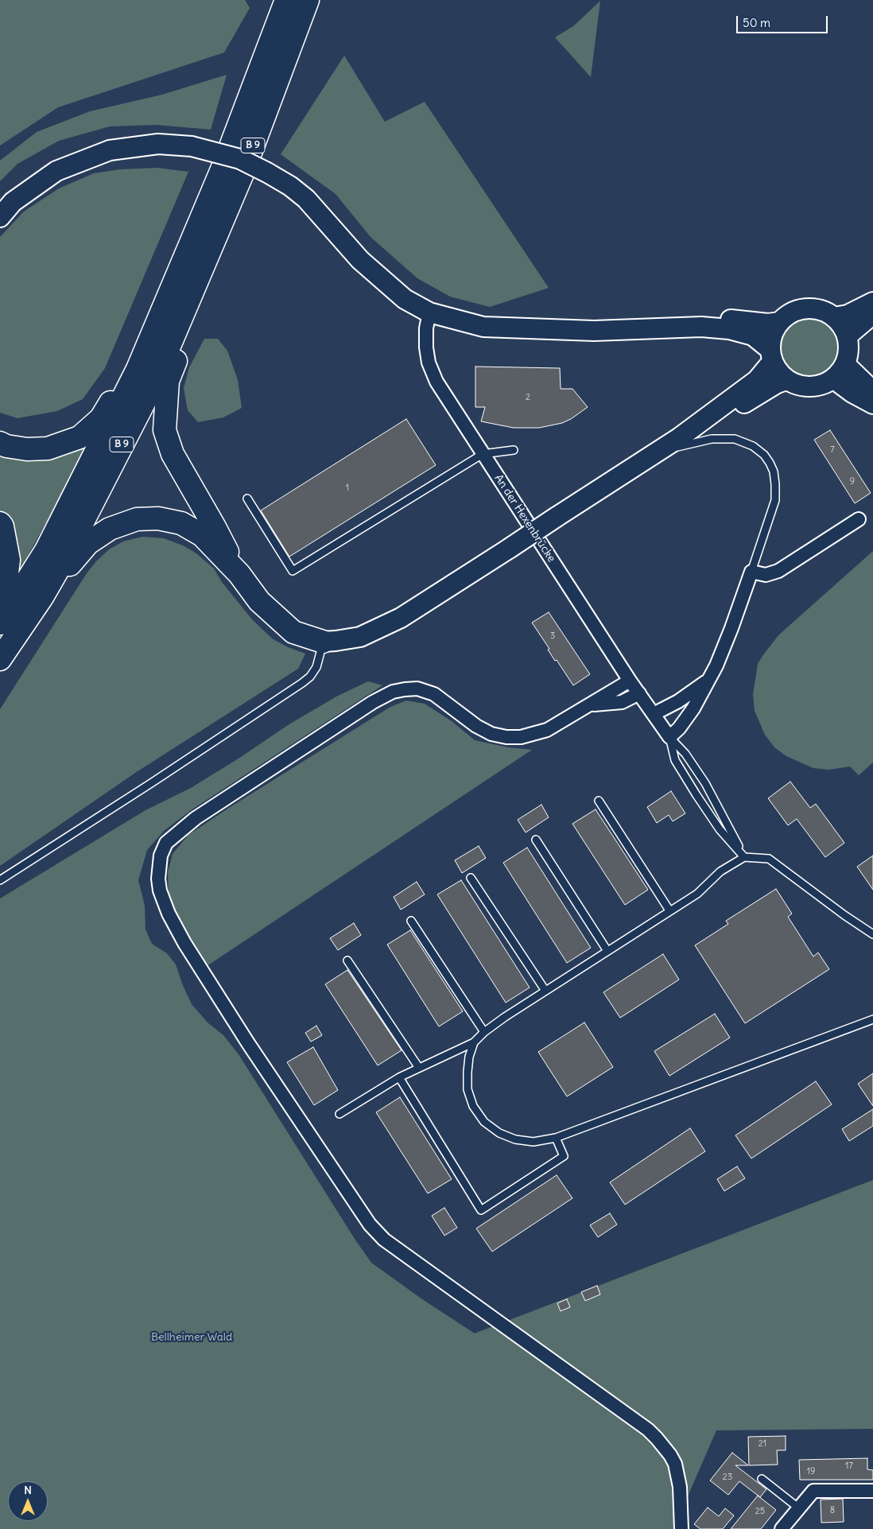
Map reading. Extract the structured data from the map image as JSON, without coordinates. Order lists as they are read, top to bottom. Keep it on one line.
{"streets":{"highway":["B 9"],"street":["An der Hexenbrücke"]},"crossings":[["B 9","An der Hexenbrücke"]],"parks":["Bellheimer Wald"],"house_numbers":["2","7","9","1","3","21","17","19","23","8","25"],"scale_bar":"50 m","north":"top"}
